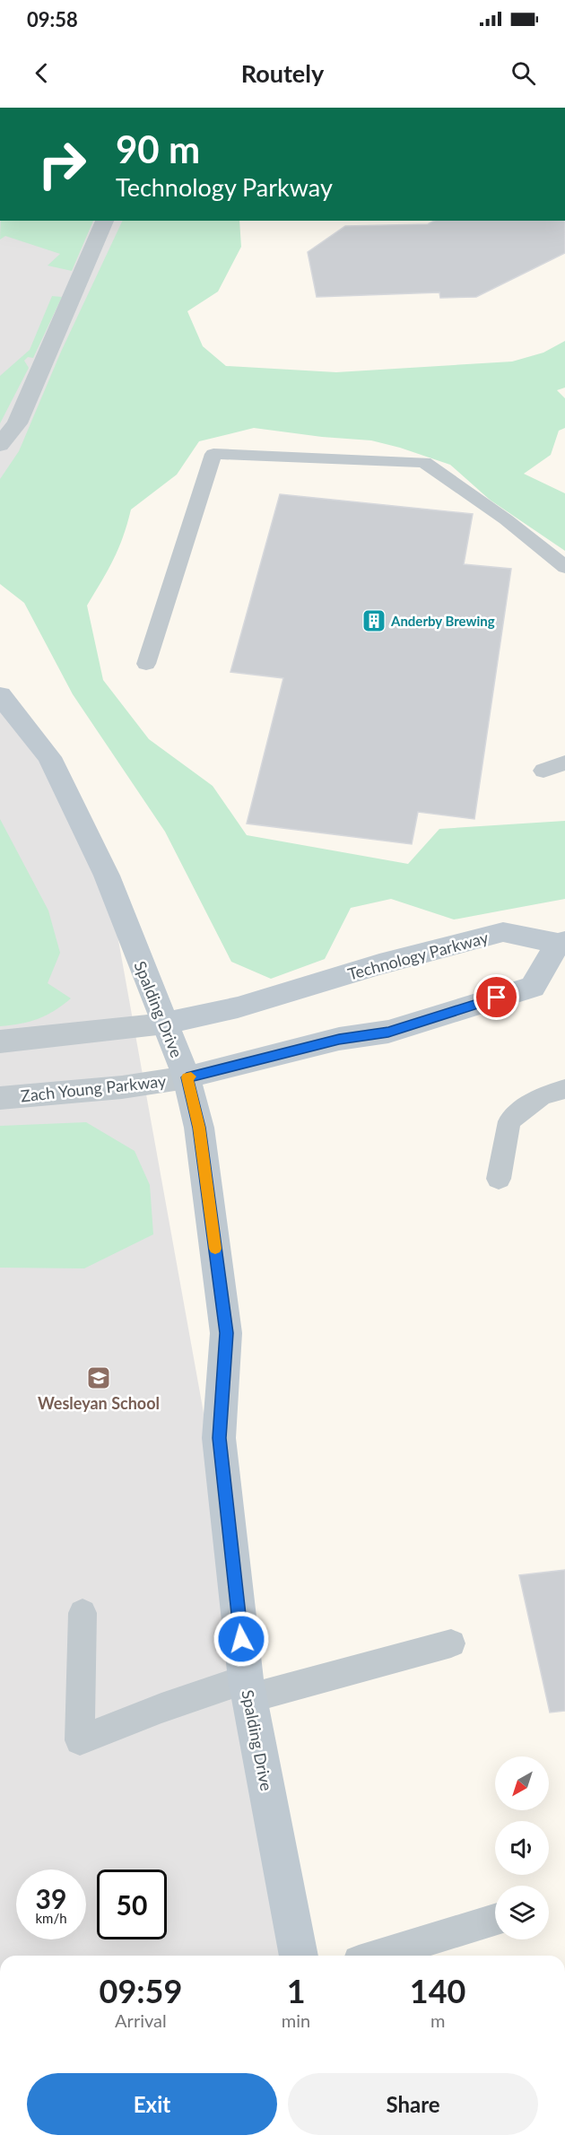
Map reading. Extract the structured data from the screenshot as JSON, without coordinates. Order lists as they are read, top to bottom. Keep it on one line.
{"streets":{"main road":["Technology Parkway","Spalding Drive"],"street":["Zach Young Parkway"]},"crossings":[["Technology Parkway","Spalding Drive"],["Technology Parkway","Zach Young Parkway"],["Spalding Drive","Zach Young Parkway"]],"places":{"building":["Anderby Brewing"],"school or university":["Wesleyan School"]},"north":"bottom left","page":{"status":"09:58","header":"Routely","turn":["90 m","Technology Parkway"],"speed":"39 km/h","limit":"50","eta":["09:59","Arrival","1","min","140","m"],"buttons":["Exit","Share"]}}
